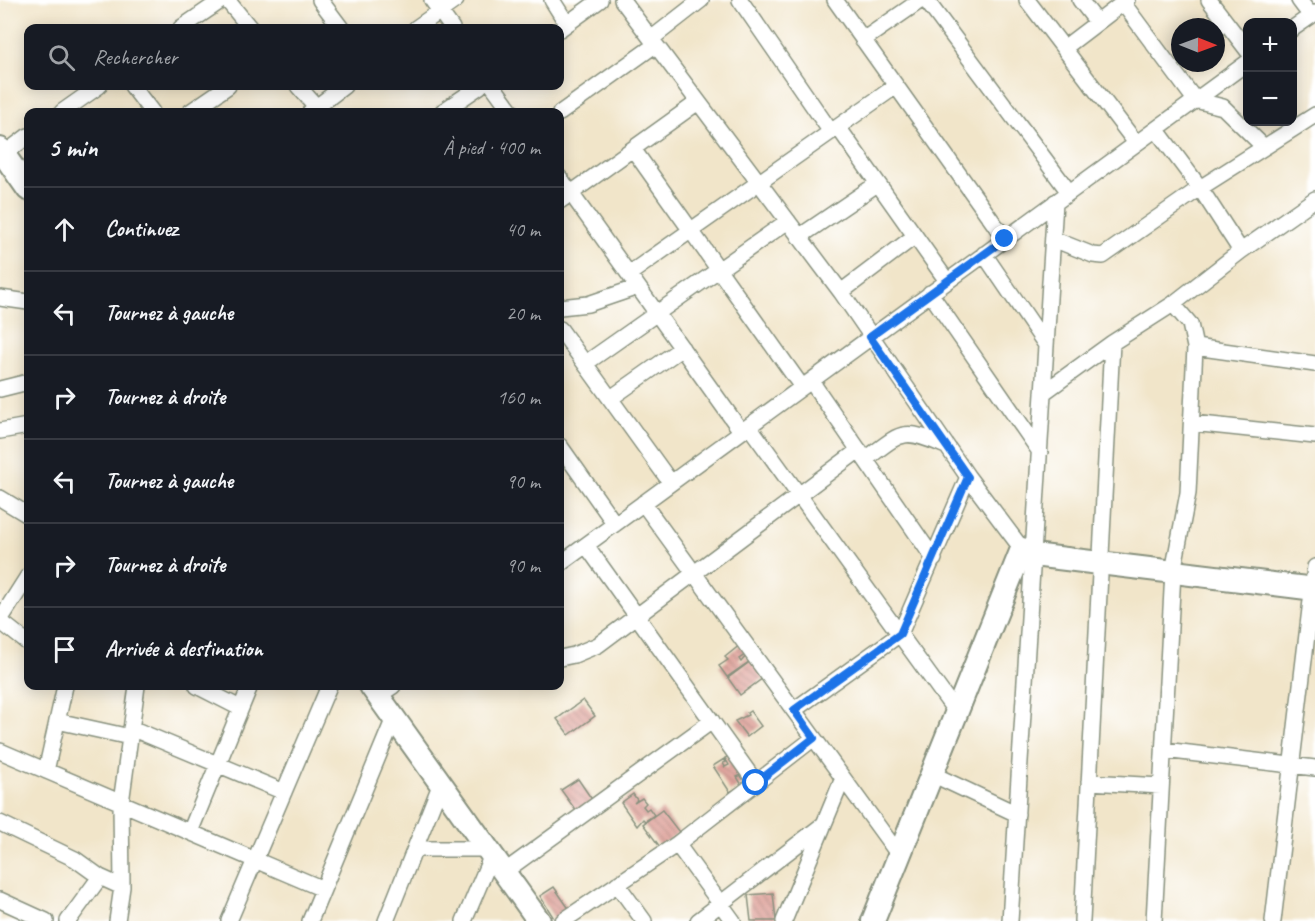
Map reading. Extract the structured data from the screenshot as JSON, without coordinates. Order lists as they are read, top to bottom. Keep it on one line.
{"north":"right","page":{"map_buttons":["+","−"],"search":"Rechercher","heading":["5 min","À pied · 400 m"],"list":[["Continuez","40 m"],["Tournez à gauche","20 m"],["Tournez à droite","160 m"],["Tournez à gauche","90 m"],["Tournez à droite","90 m"],"Arrivée à destination"]}}
